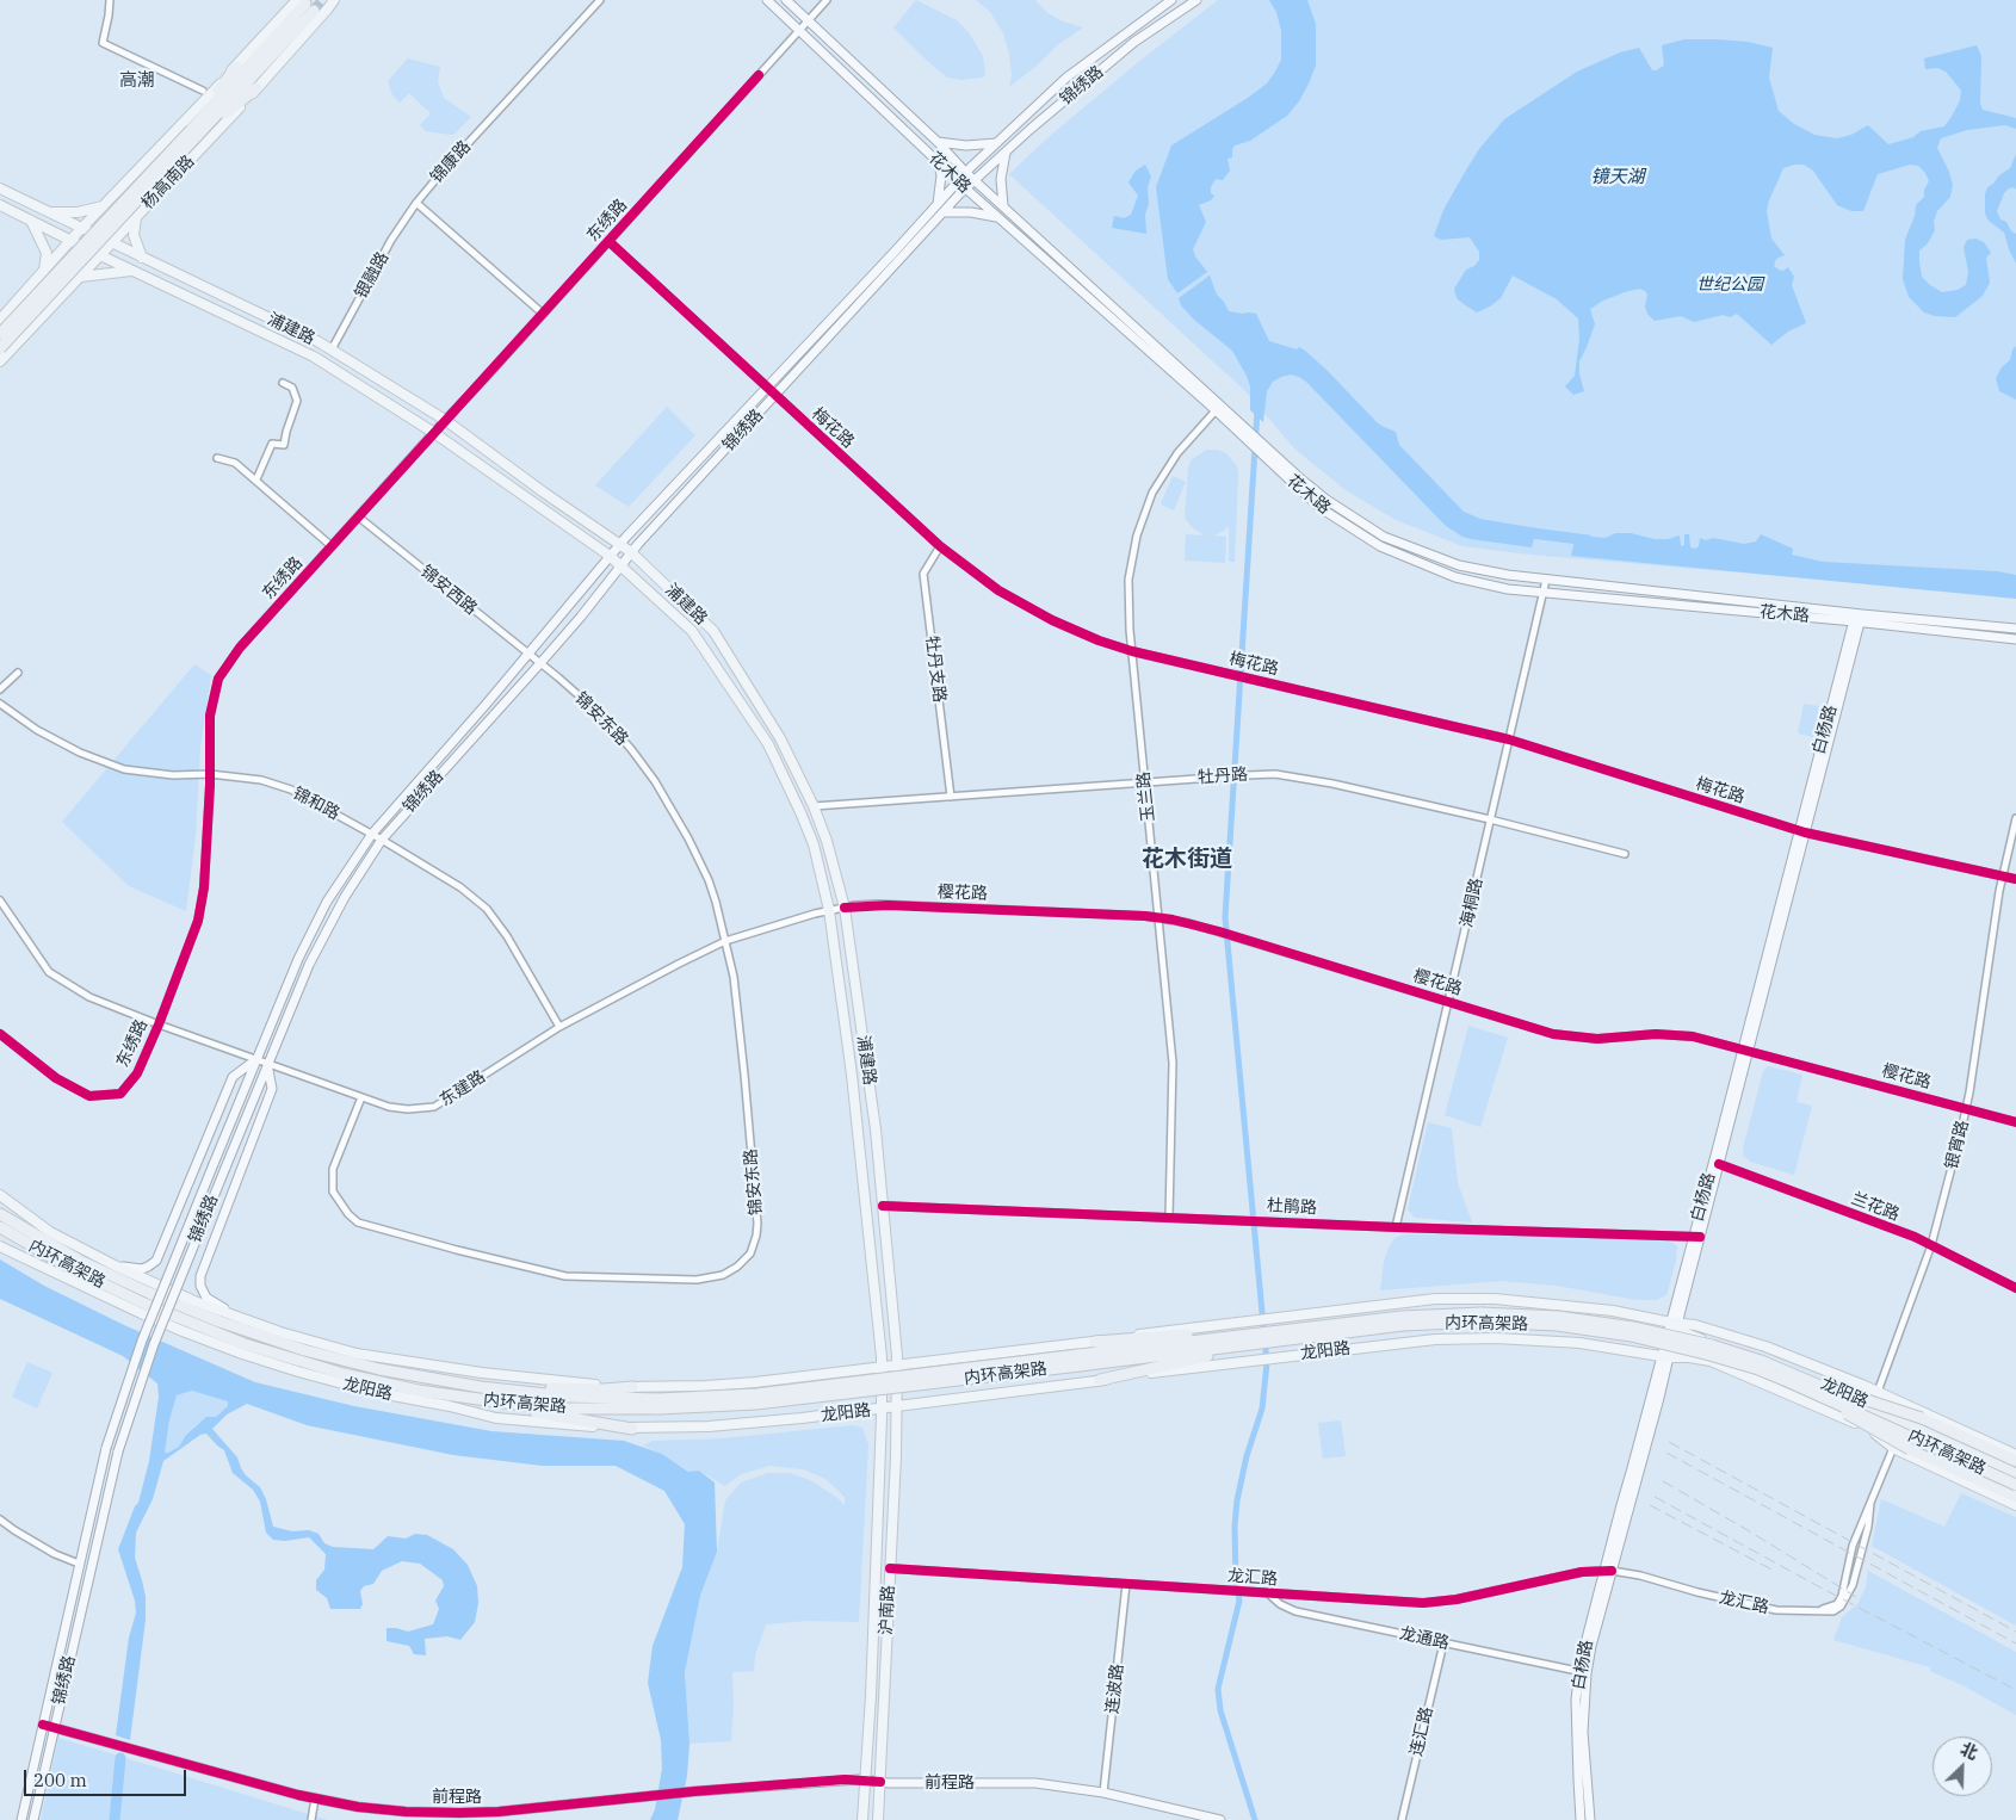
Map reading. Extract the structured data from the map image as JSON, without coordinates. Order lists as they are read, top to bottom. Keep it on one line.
{"streets":{"highway":["杨高南路","内环高架路"],"main road":["锦绣路","花木路","浦建路","白杨路","龙阳路","沪南路","前程路"],"street":["锦康路","东绣路","银融路","梅花路","锦安西路","牡丹支路","锦安东路","牡丹路","玉兰路","锦和路","樱花路","海桐路","东建路","银宵路","杜鹃路","兰花路","龙汇路","龙通路","连波路","连汇路"]},"crossings":[["锦绣路","花木路"],["锦绣路","浦建路"],["锦绣路","梅花路"],["锦绣路","锦安西路"],["锦绣路","锦安东路"],["锦绣路","锦和路"],["锦绣路","东建路"],["锦绣路","前程路"],["锦康路","银融路"],["花木路","东绣路"],["花木路","白杨路"],["花木路","玉兰路"],["花木路","海桐路"],["杨高南路","浦建路"],["东绣路","浦建路"],["东绣路","梅花路"],["东绣路","锦安西路"],["东绣路","锦和路"],["东绣路","东建路"],["银融路","浦建路"],["浦建路","牡丹路"],["浦建路","樱花路"],["浦建路","东建路"],["浦建路","杜鹃路"],["浦建路","龙阳路"],["浦建路","沪南路"],["梅花路","牡丹支路"],["梅花路","白杨路"],["梅花路","玉兰路"],["梅花路","海桐路"],["梅花路","银宵路"],["锦安西路","锦安东路"],["牡丹支路","牡丹路"],["锦安东路","东建路"],["白杨路","樱花路"],["白杨路","杜鹃路"],["白杨路","兰花路"],["白杨路","龙阳路"],["白杨路","龙汇路"],["白杨路","龙通路"],["牡丹路","玉兰路"],["牡丹路","海桐路"],["玉兰路","樱花路"],["玉兰路","杜鹃路"],["锦和路","东建路"],["樱花路","海桐路"],["樱花路","东建路"],["樱花路","银宵路"],["海桐路","杜鹃路"],["银宵路","兰花路"],["银宵路","龙阳路"],["内环高架路","龙阳路"],["龙阳路","龙汇路"],["龙阳路","沪南路"],["龙汇路","沪南路"],["龙汇路","龙通路"],["龙汇路","连波路"],["沪南路","前程路"],["龙通路","连汇路"],["连波路","前程路"]],"districts":["高潮","花木街道"],"water":["镜天湖"],"parks":["世纪公园"],"scale_bar":"200 m","north":"top right"}
